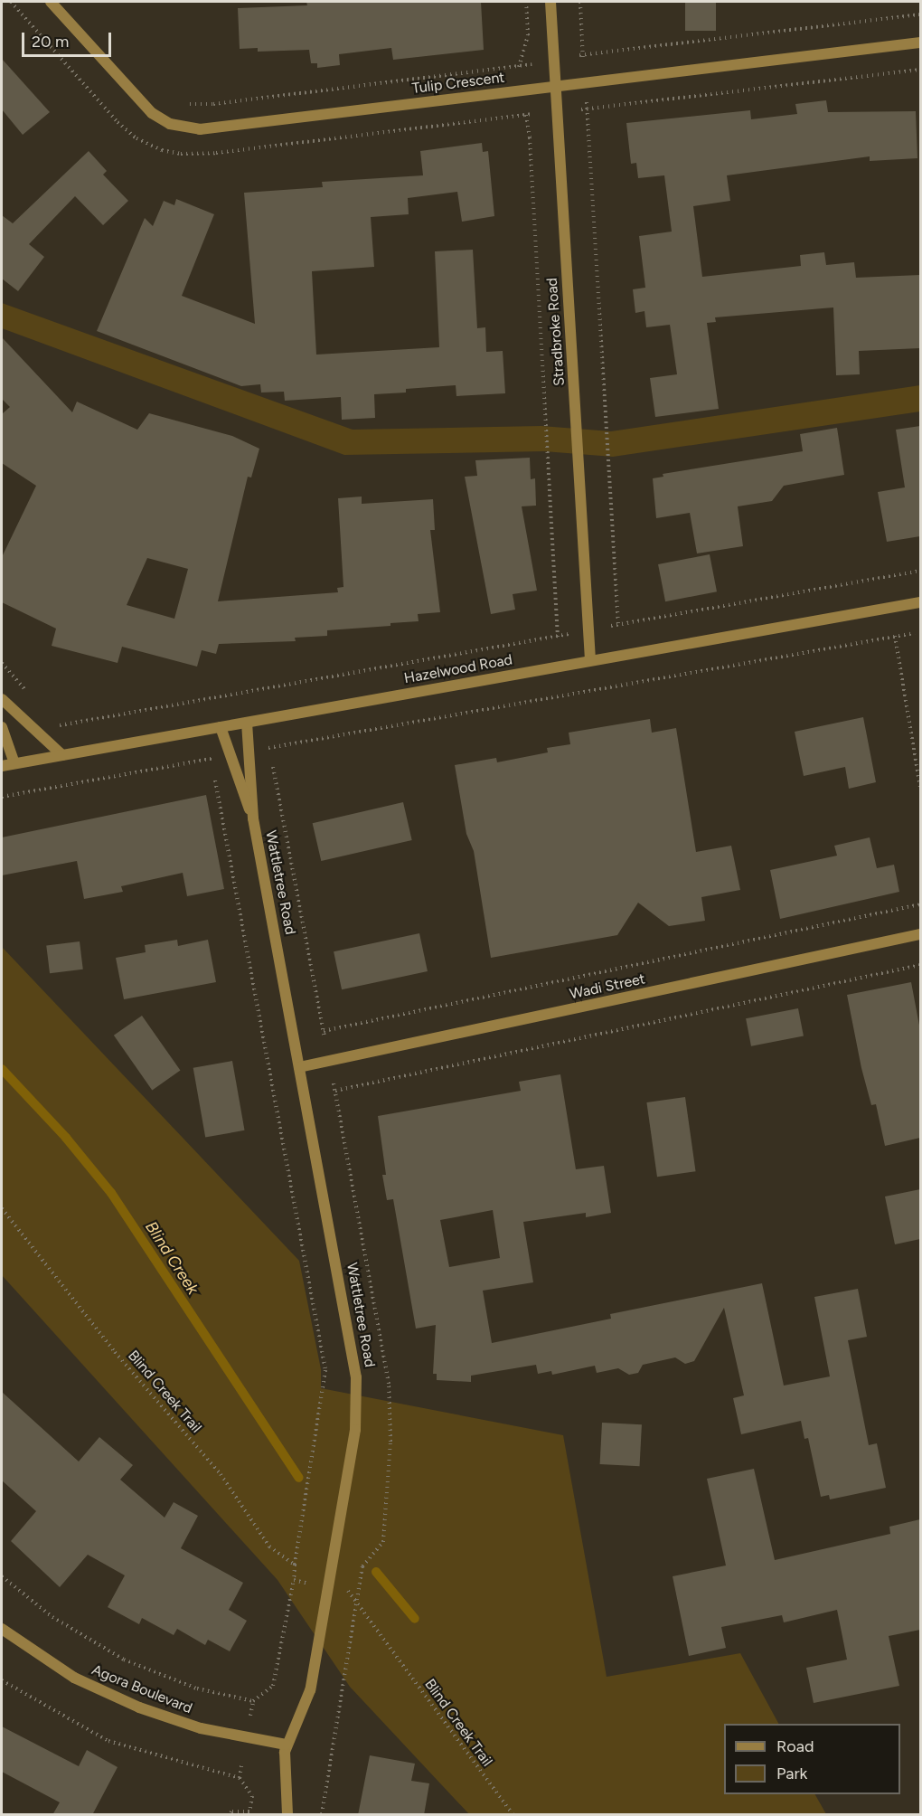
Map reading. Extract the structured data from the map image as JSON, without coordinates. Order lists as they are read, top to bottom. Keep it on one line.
{"streets":{"street":["Tulip Crescent","Stradbroke Road","Hazelwood Road","Wattletree Road","Wadi Street","Agora Boulevard"],"path":["Blind Creek Trail"]},"crossings":[["Tulip Crescent","Stradbroke Road"],["Stradbroke Road","Hazelwood Road"],["Hazelwood Road","Wattletree Road"],["Wattletree Road","Wadi Street"],["Wattletree Road","Agora Boulevard"]],"water":["Blind Creek"],"legend":["Road","Park"],"scale_bar":"20 m"}
